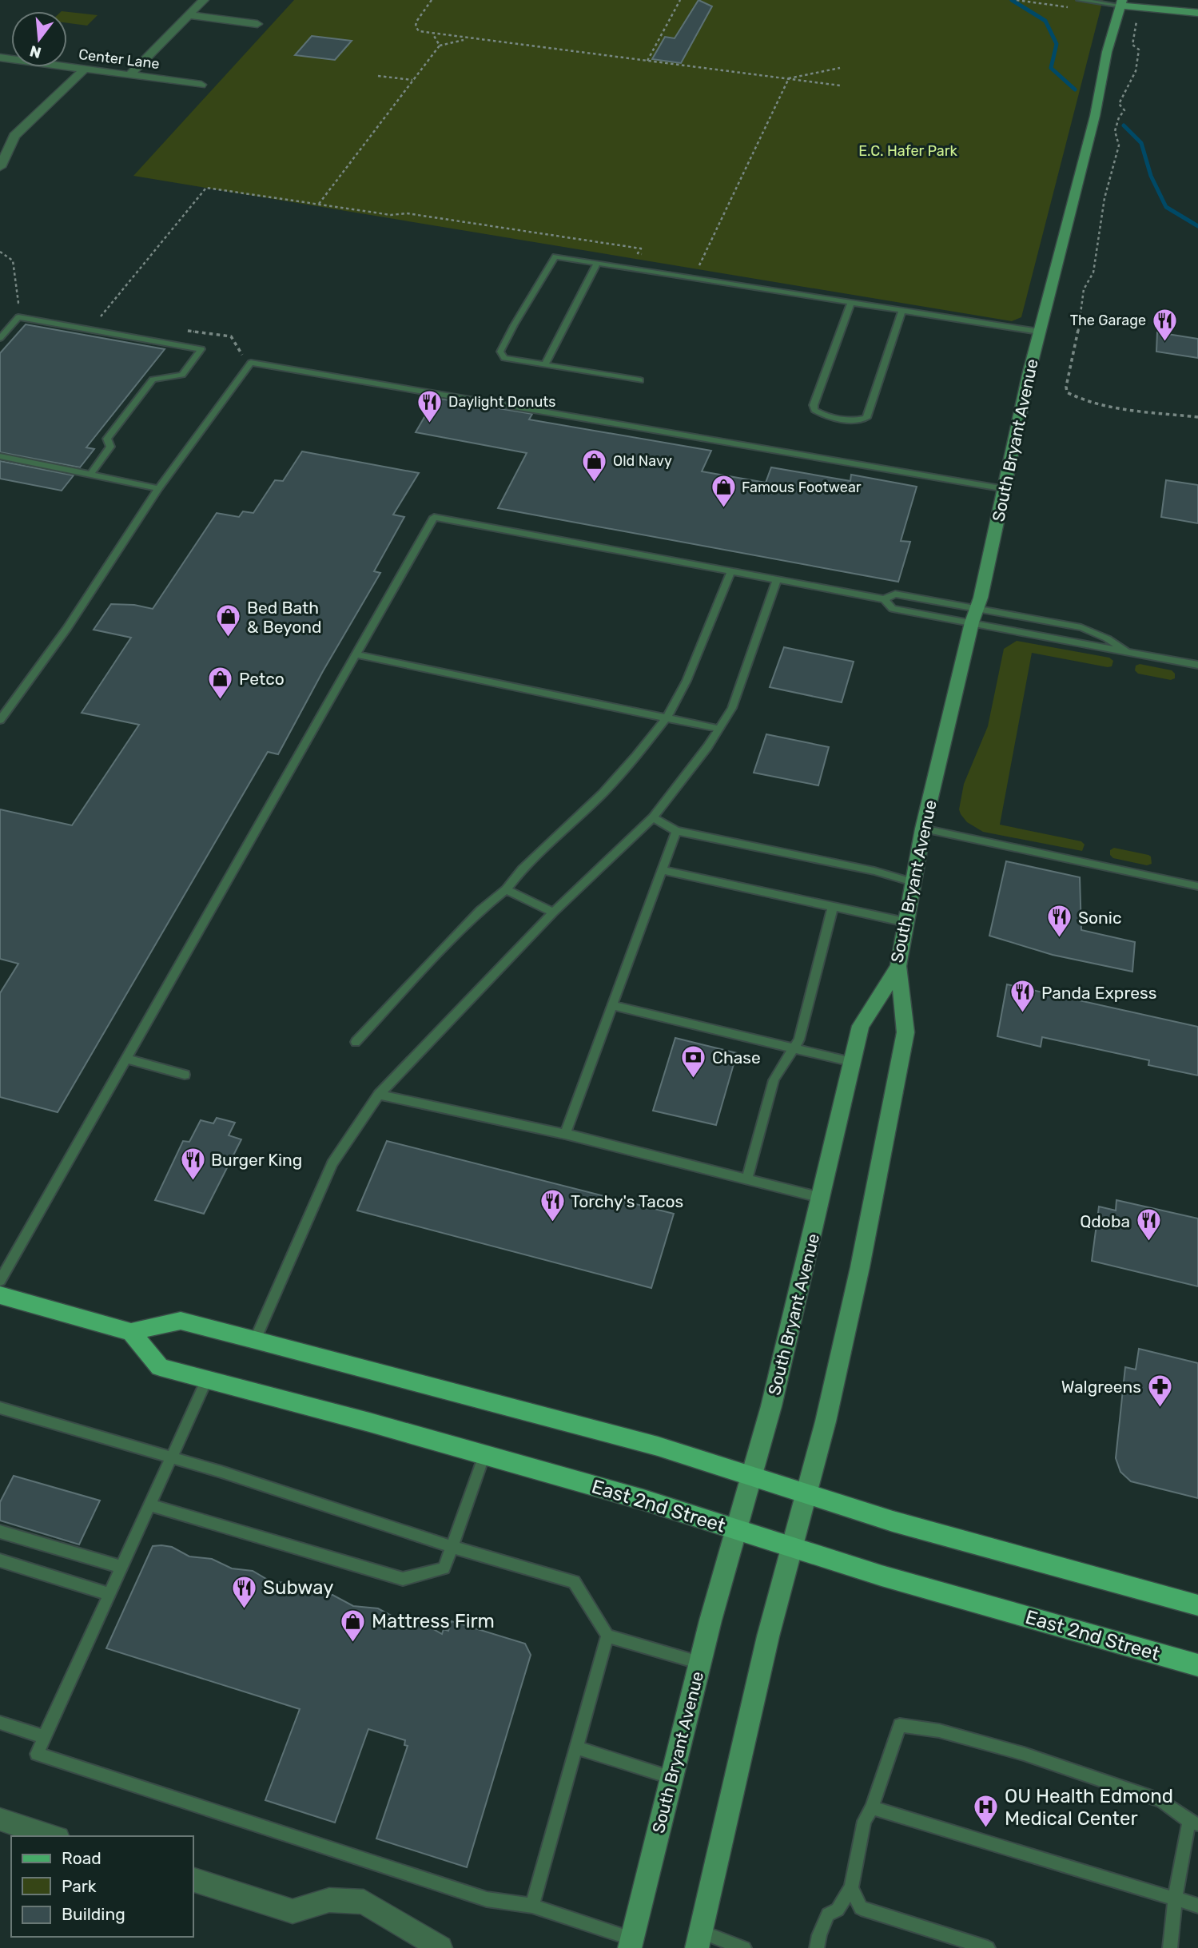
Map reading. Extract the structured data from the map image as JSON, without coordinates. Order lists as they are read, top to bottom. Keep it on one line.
{"streets":{"main road":["South Bryant Avenue","East 2nd Street"],"street":["Center Lane"]},"crossings":[["South Bryant Avenue","East 2nd Street"]],"parks":["E.C. Hafer Park"],"places":{"restaurant":["The Garage","Daylight Donuts","Sonic","Panda Express","Burger King","Torchy's Tacos","Qdoba","Subway"],"shop":["Old Navy","Famous Footwear","Bed Bath & Beyond","Petco","Mattress Firm"],"bank":["Chase"],"pharmacy":["Walgreens"],"hospital":["OU Health Edmond Medical Center"]},"legend":["Road","Park","Building"],"north":"bottom"}
